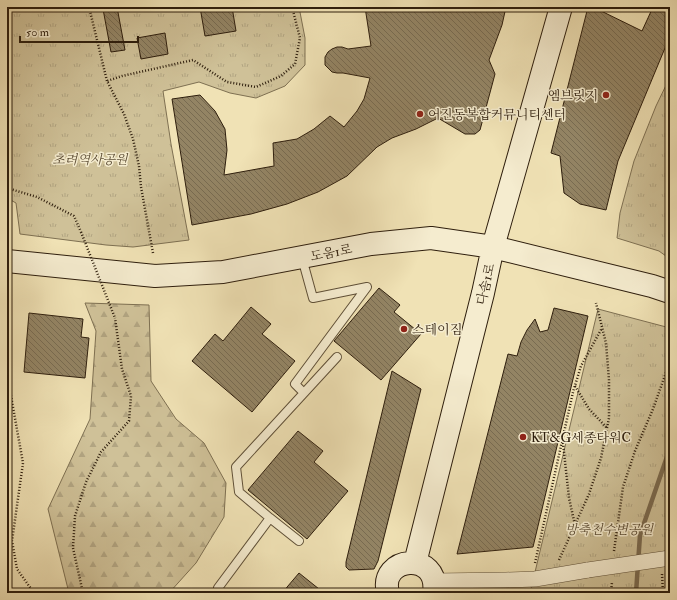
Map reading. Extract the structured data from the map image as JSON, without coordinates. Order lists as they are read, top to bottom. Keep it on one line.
{"streets":{"street":["도움1로","다솜1로"]},"crossings":[["도움1로","다솜1로"]],"parks":["초려역사공원","방축천수변공원"],"places":["엠브릿지","어진동복합커뮤니티센터","스테이짐","KT&G세종타워C"],"scale_bar":"50 m"}
